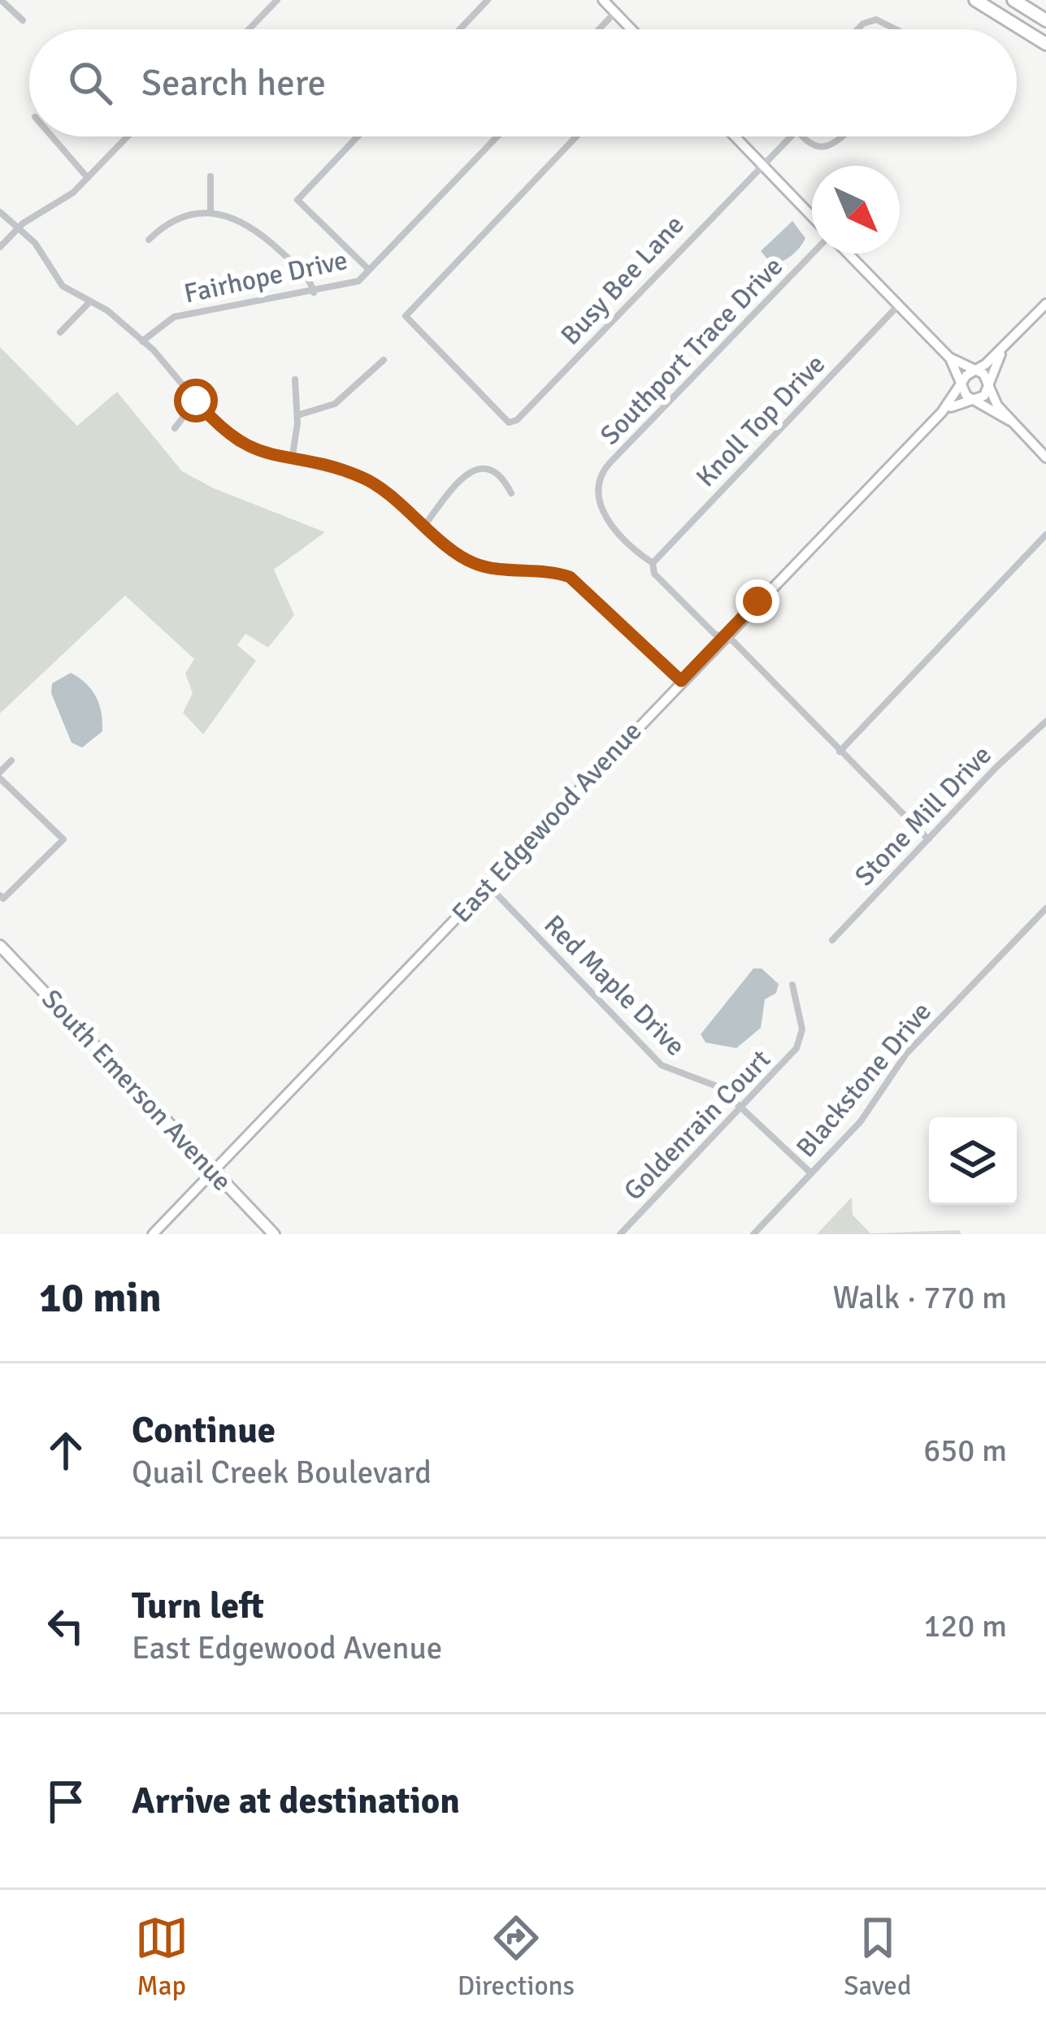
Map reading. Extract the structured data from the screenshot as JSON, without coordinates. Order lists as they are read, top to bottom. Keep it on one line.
{"streets":{"main road":["East Edgewood Avenue","South Emerson Avenue"],"street":["Fairhope Drive","Busy Bee Lane","Southport Trace Drive","Knoll Top Drive","Stone Mill Drive","Red Maple Drive","Blackstone Drive","Goldenrain Court"]},"crossings":[["Southport Trace Drive","Knoll Top Drive"],["East Edgewood Avenue","Red Maple Drive"],["East Edgewood Avenue","South Emerson Avenue"],["Red Maple Drive","Blackstone Drive"],["Red Maple Drive","Goldenrain Court"]],"north":"bottom right","page":{"search":"Search here","heading":["10 min","Walk · 770 m"],"list":[["Continue","Quail Creek Boulevard","650 m"],["Turn left","East Edgewood Avenue","120 m"],"Arrive at destination"],"nav":["Map","Directions","Saved"]}}
